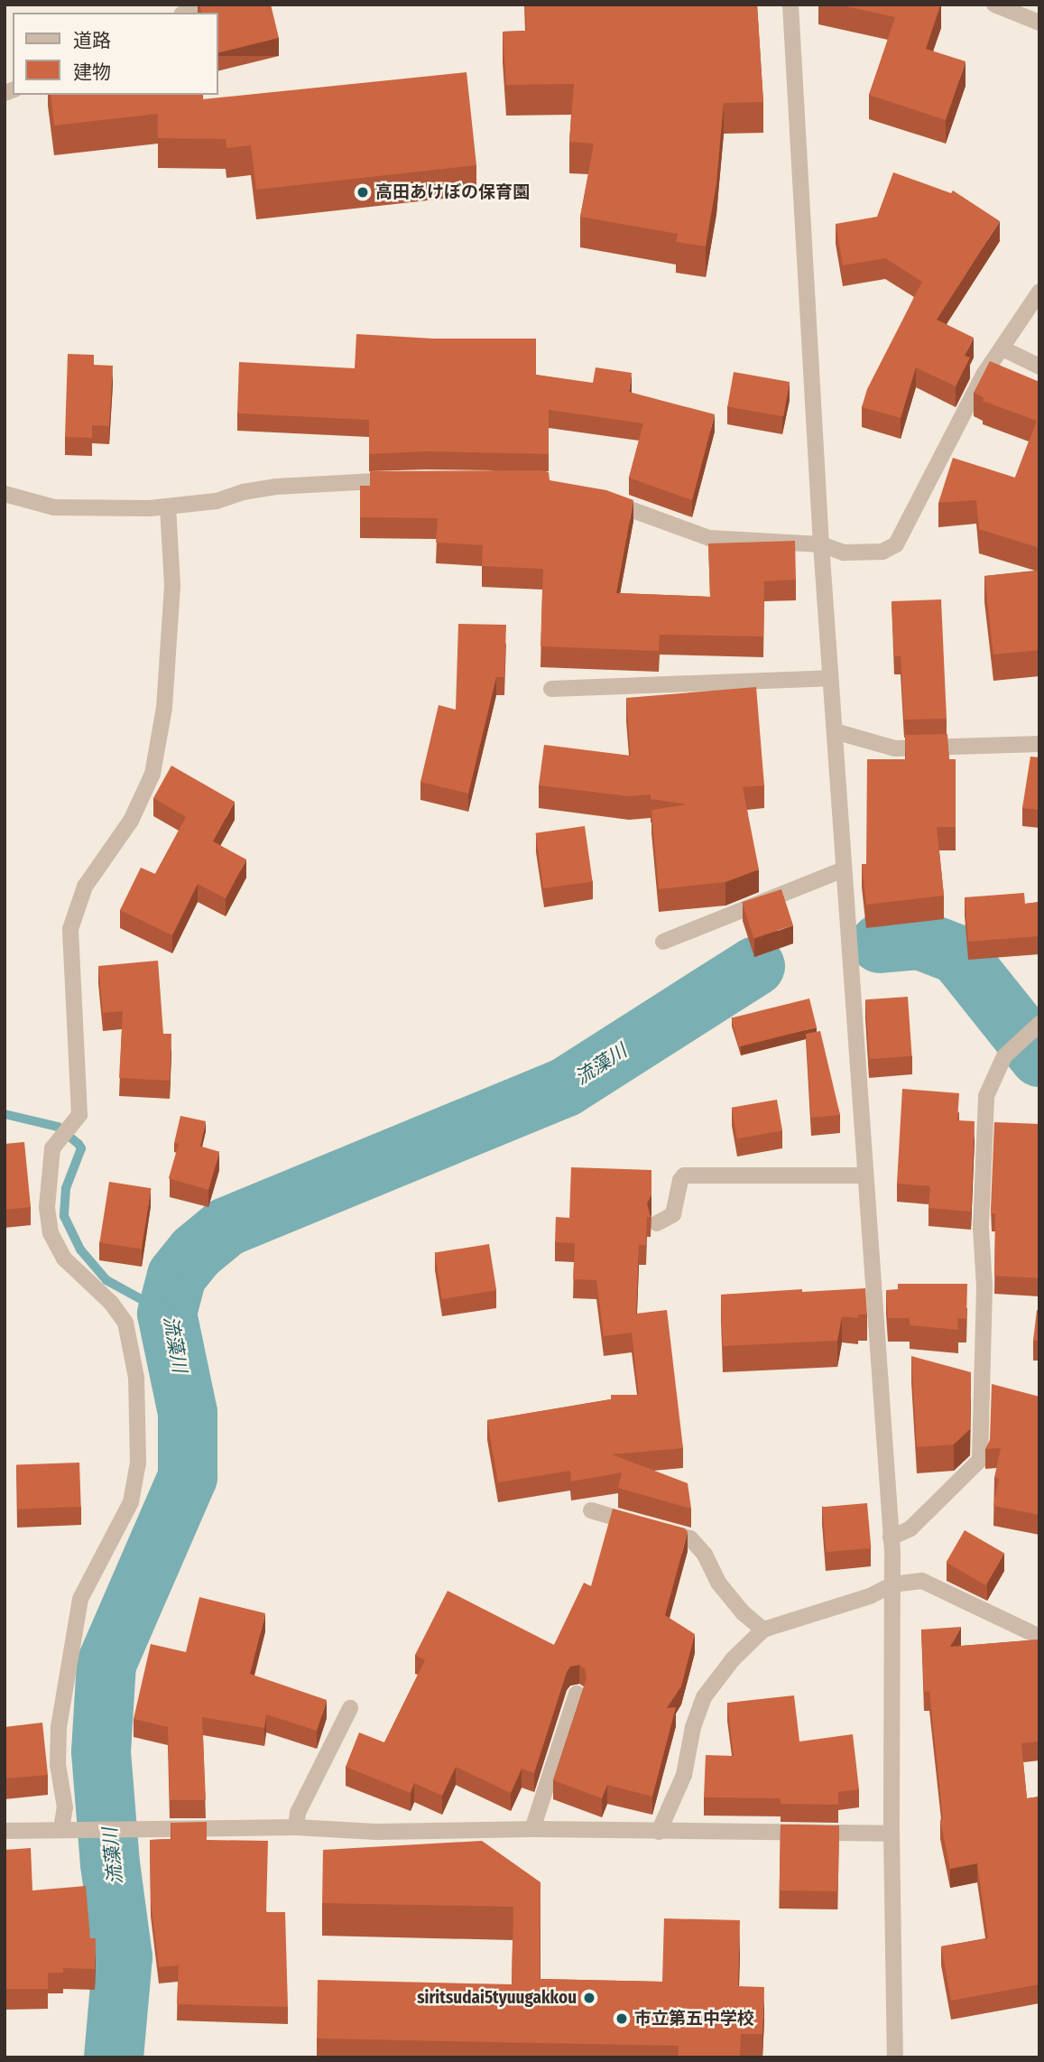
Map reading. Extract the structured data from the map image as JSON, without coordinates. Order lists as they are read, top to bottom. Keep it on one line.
{"water":["流藻川"],"places":["高田あけぼの保育園","siritsudai5tyuugakkou","市立第五中学校"],"legend":["道路","建物"]}
